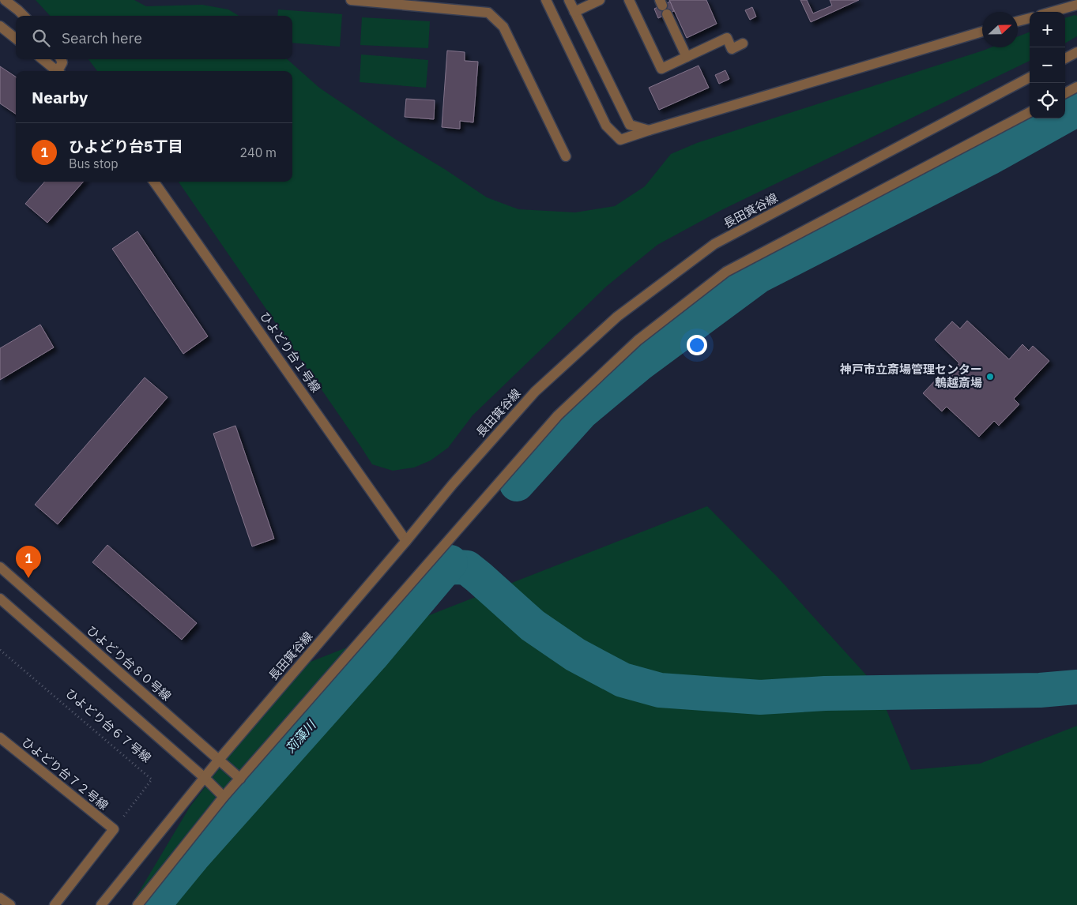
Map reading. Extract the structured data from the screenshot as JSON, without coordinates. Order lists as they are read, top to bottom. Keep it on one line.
{"streets":{"street":["長田箕谷線","ひよどり台１号線","ひよどり台８０号線","ひよどり台７２号線"],"path":["ひよどり台６７号線"]},"crossings":[["長田箕谷線","ひよどり台１号線"],["長田箕谷線","ひよどり台８０号線"],["ひよどり台６７号線","ひよどり台７２号線"]],"water":["苅藻川"],"places":["神戸市立斎場管理センター 鵯越斎場"],"north":"right","page":{"map_buttons":["+","−"],"search":"Search here","heading":"Nearby","list":[{"mark":"1","name":"ひよどり台5丁目","note":"Bus stop","value":"240 m"}],"pins":"1"}}
